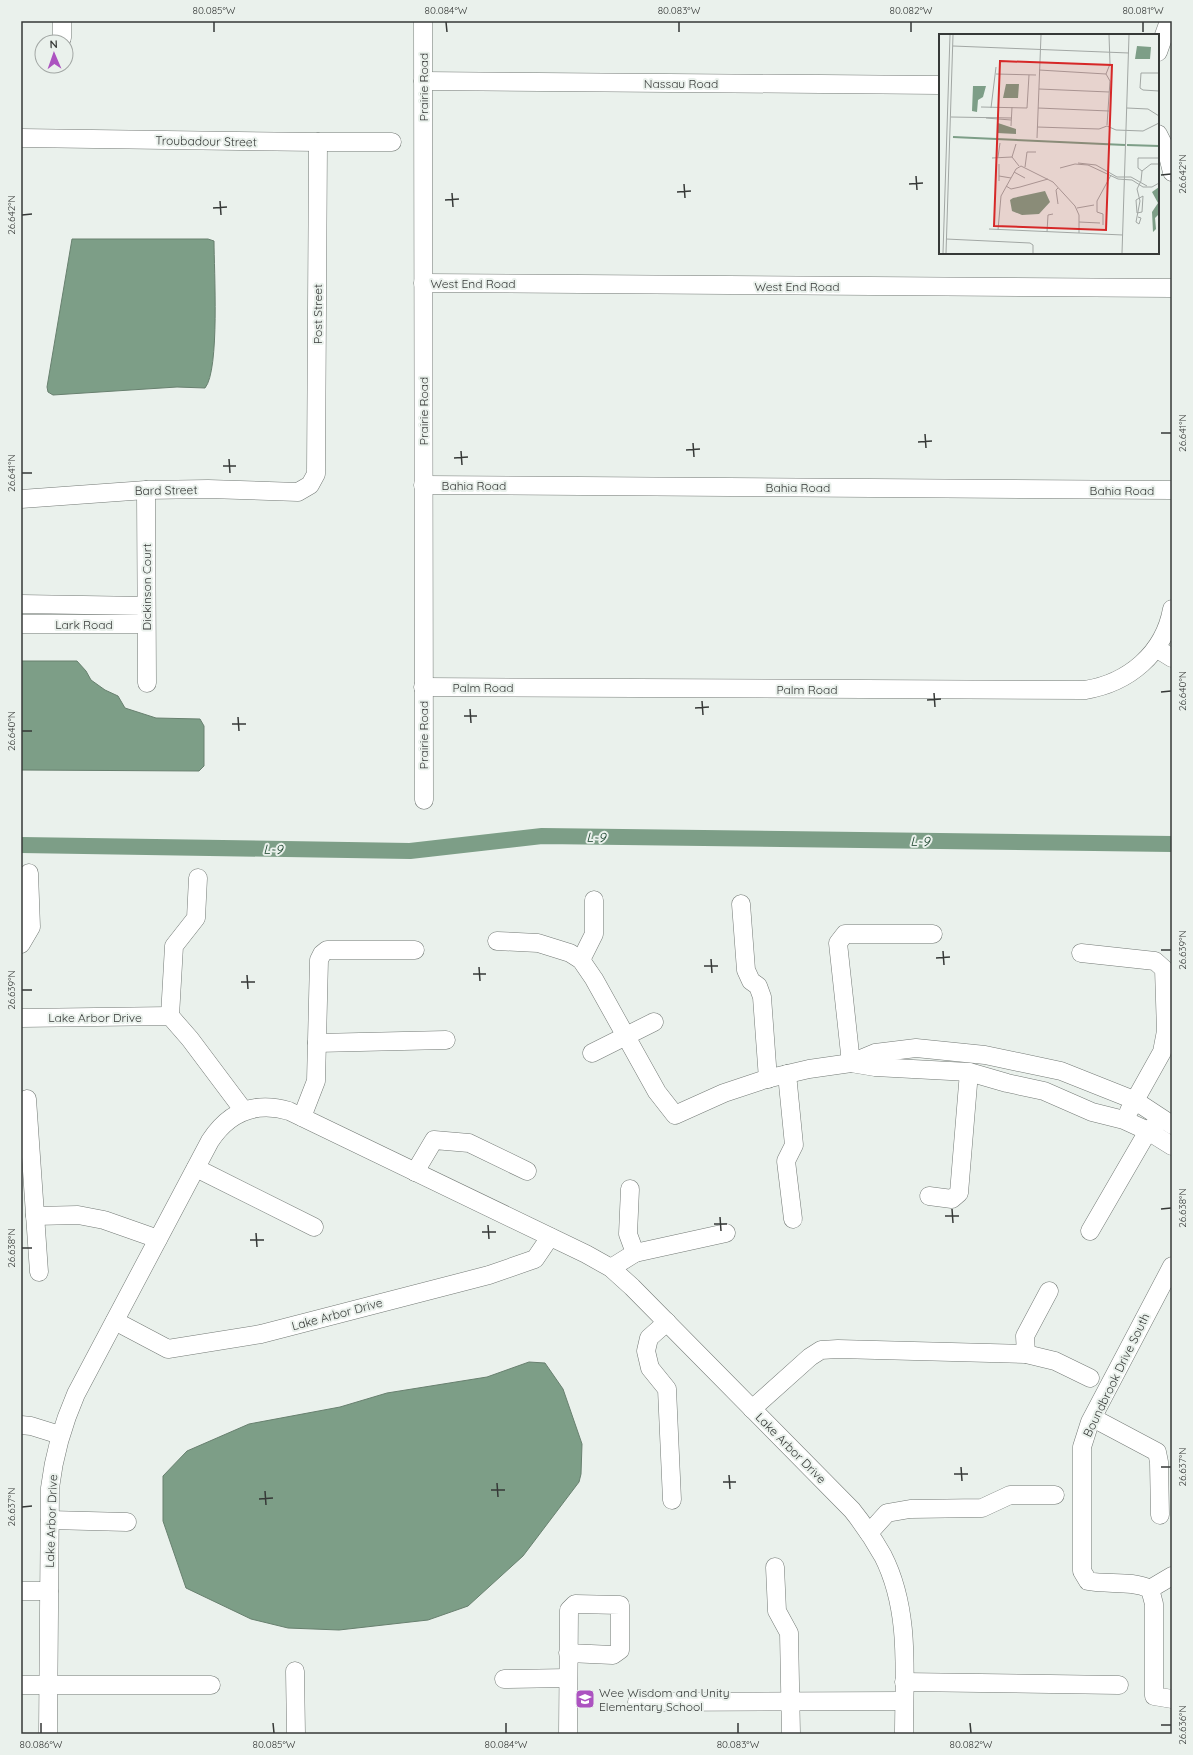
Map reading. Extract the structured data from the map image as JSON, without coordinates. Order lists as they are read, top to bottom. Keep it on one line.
{"streets":{"street":["Nassau Road","Prairie Road","Troubadour Street","West End Road","Post Street","Bahia Road","Bard Street","Dickinson Court","Lark Road","Palm Road","Lake Arbor Drive","Boundbrook Drive South"]},"crossings":[["Nassau Road","Prairie Road"],["Prairie Road","West End Road"],["Prairie Road","Bahia Road"],["Prairie Road","Palm Road"],["Troubadour Street","Post Street"],["Post Street","Bard Street"],["Bard Street","Dickinson Court"],["Dickinson Court","Lark Road"]],"water":["L-9"],"places":{"school or university":["Wee Wisdom and Unity Elementary School"]},"north":"top","coordinates":["80.085°W","80.084°W","80.083°W","80.082°W","80.081°W","26.642°N","26.641°N","26.640°N","26.639°N","26.638°N","26.637°N","26.636°N","80.086°W"]}
